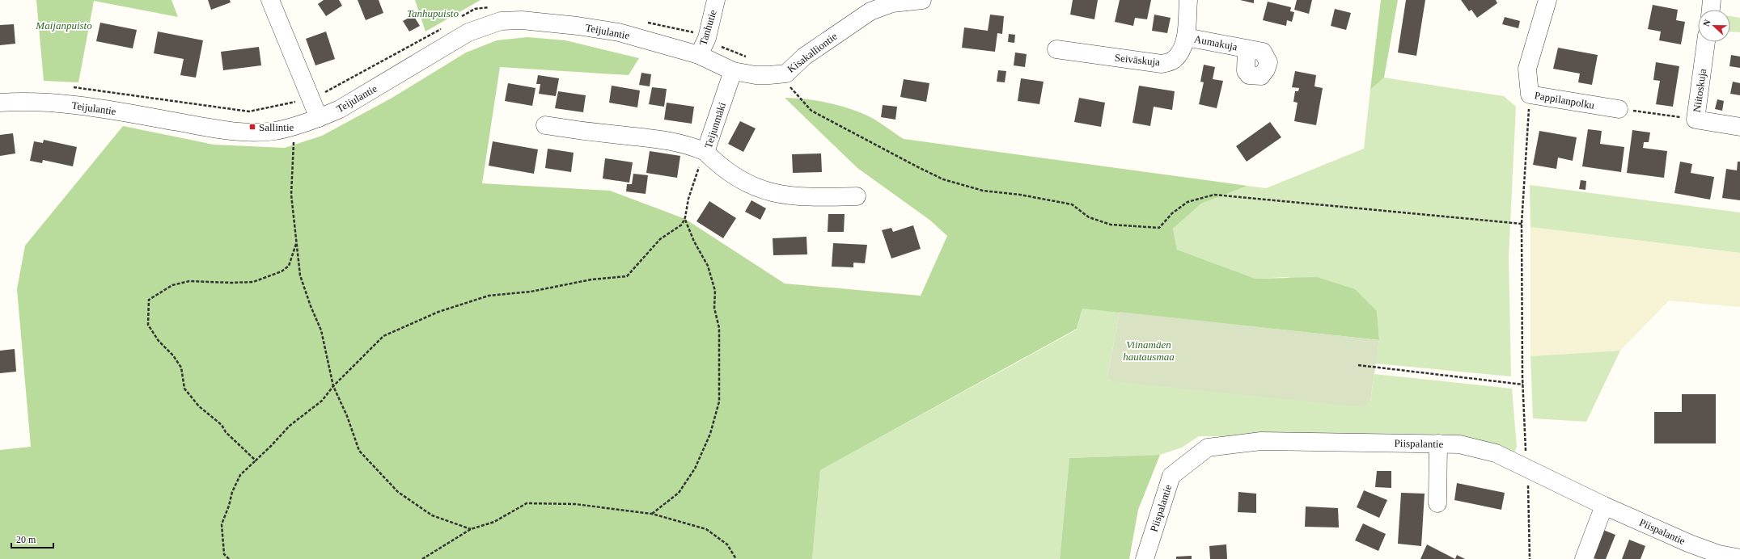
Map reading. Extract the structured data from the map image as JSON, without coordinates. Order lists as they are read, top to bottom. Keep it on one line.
{"streets":{"street":["Tanhutie","Teijulantie","Aumakuja","Kisakalliontie","Seiväskuja","Niitoskuja","Pappilanpolku","Teijunmäki","Piispalantie"]},"crossings":[["Tanhutie","Teijulantie"],["Tanhutie","Kisakalliontie"],["Teijulantie","Kisakalliontie"],["Aumakuja","Seiväskuja"],["Kisakalliontie","Teijunmäki"]],"parks":["Tanhupuisto","Maijanpuisto","Viinamäen hautausmaa"],"places":{"transit":["Sallintie"]},"scale_bar":"20 m","north":"left"}
